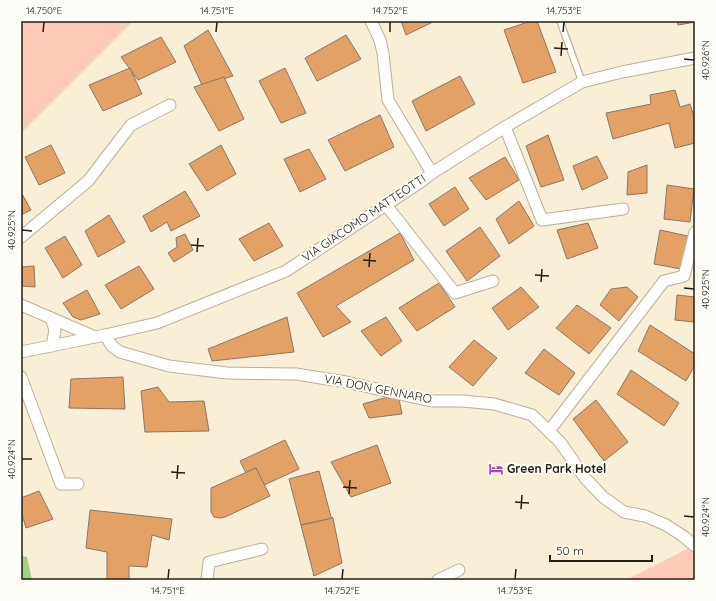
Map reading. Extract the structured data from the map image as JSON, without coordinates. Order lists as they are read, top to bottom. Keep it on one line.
{"streets":{"street":["VIA GIACOMO MATTEOTTI","VIA DON GENNARO"]},"crossings":[["VIA GIACOMO MATTEOTTI","VIA DON GENNARO"]],"places":{"hotel":["Green Park Hotel"]},"scale_bar":"50 m","coordinates":["14.750°E","14.751°E","14.752°E","14.753°E","40.926°N","40.925°N","40.924°N"]}
